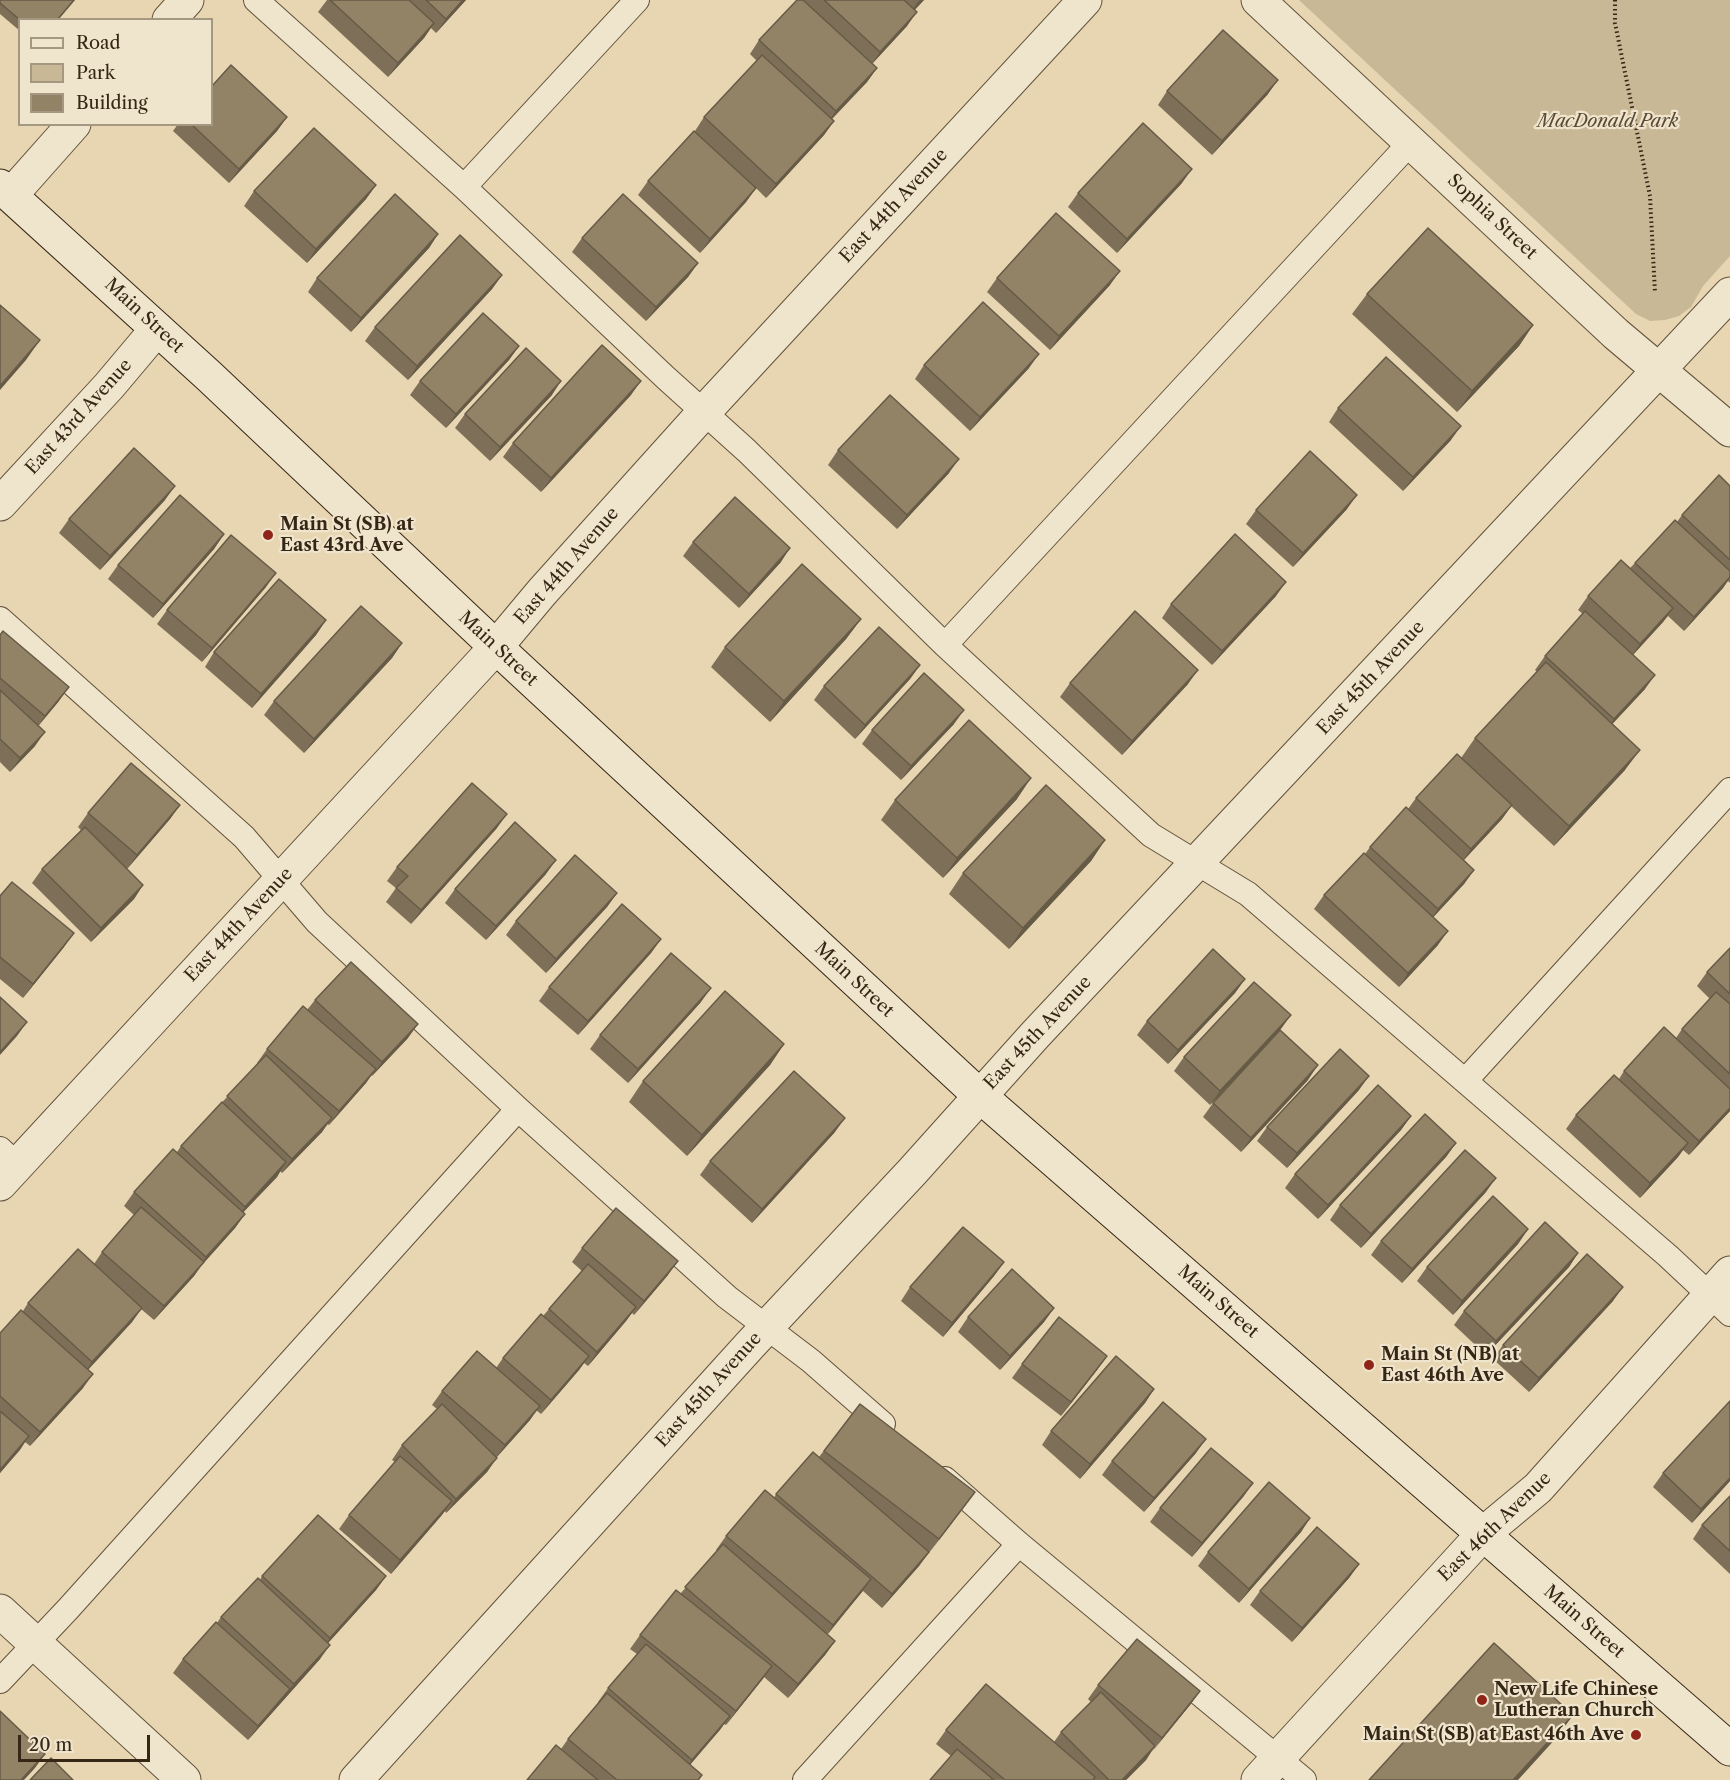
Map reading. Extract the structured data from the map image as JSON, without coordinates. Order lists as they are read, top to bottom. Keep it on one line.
{"streets":{"street":["East 44th Avenue","Sophia Street","Main Street","East 43rd Avenue","East 45th Avenue","East 46th Avenue"]},"crossings":[["East 44th Avenue","Main Street"],["Sophia Street","East 45th Avenue"],["Main Street","East 43rd Avenue"],["Main Street","East 45th Avenue"],["Main Street","East 46th Avenue"]],"parks":["MacDonald Park"],"places":["Main St (SB) at East 43rd Ave","Main St (NB) at East 46th Ave","New Life Chinese Lutheran Church","Main St (SB) at East 46th Ave"],"legend":["Road","Park","Building"],"scale_bar":"20 m"}
